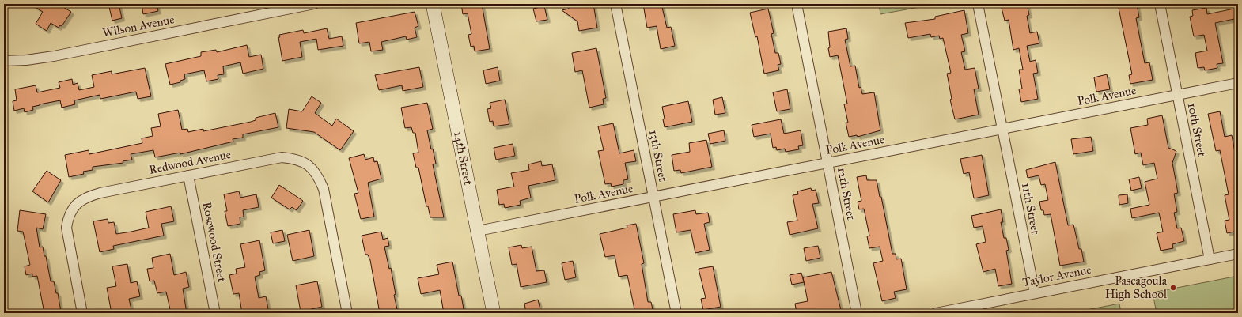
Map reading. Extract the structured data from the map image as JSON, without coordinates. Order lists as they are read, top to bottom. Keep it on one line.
{"streets":{"street":["Wilson Avenue","Polk Avenue","10th Street","13th Street","14th Street","Redwood Avenue","12th Street","11th Street","Rosewood Street","Taylor Avenue"]},"crossings":[["Polk Avenue","10th Street"],["Polk Avenue","13th Street"],["Polk Avenue","14th Street"],["Polk Avenue","12th Street"],["Polk Avenue","11th Street"],["10th Street","Taylor Avenue"],["Redwood Avenue","Rosewood Street"],["11th Street","Taylor Avenue"]],"places":["Pascagoula High School"]}
